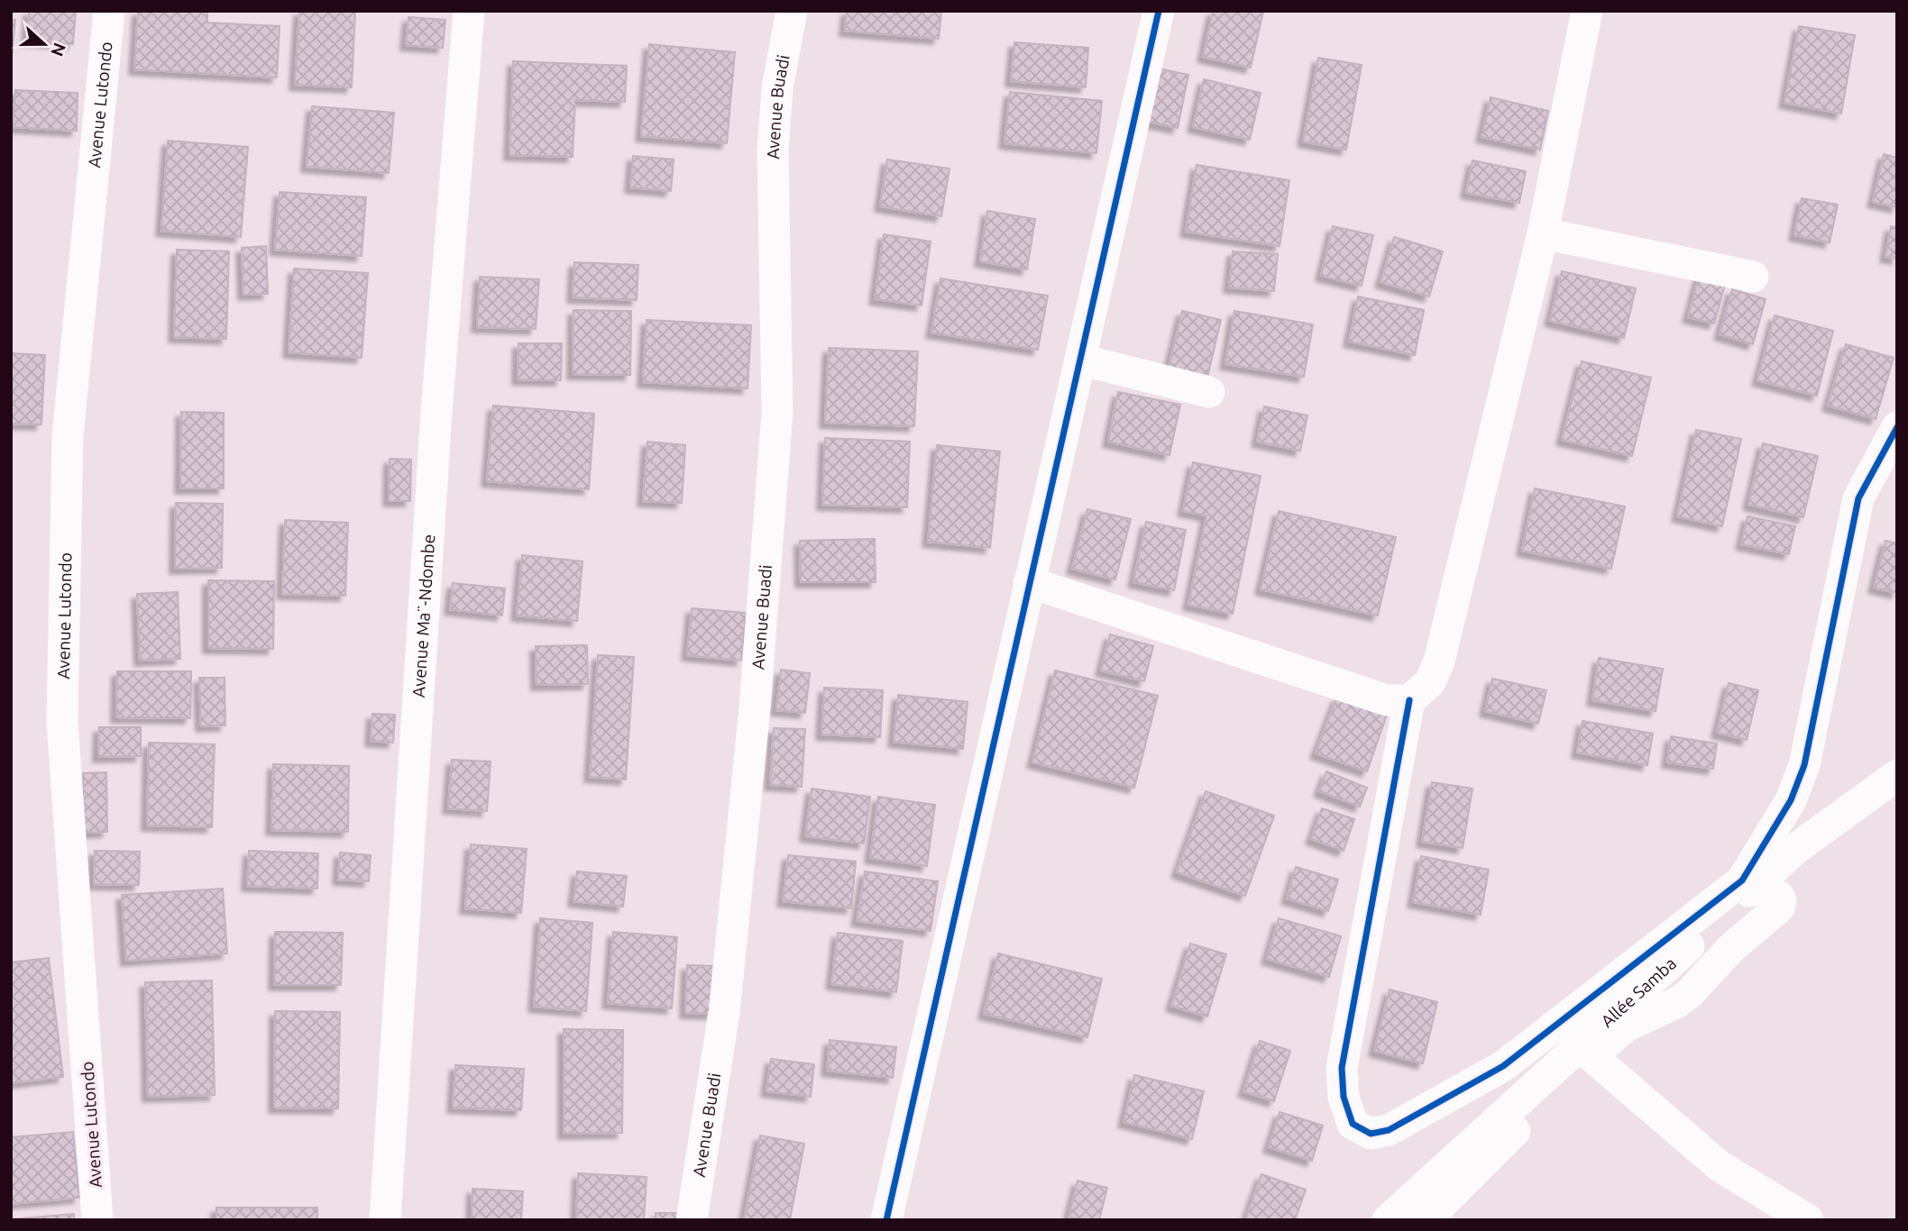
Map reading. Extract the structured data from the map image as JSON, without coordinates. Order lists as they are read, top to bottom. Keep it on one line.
{"streets":{"street":["Avenue Lutondo","Avenue Buadi","Avenue Ma¨-Ndombe","Allée Samba"]},"north":"right"}
